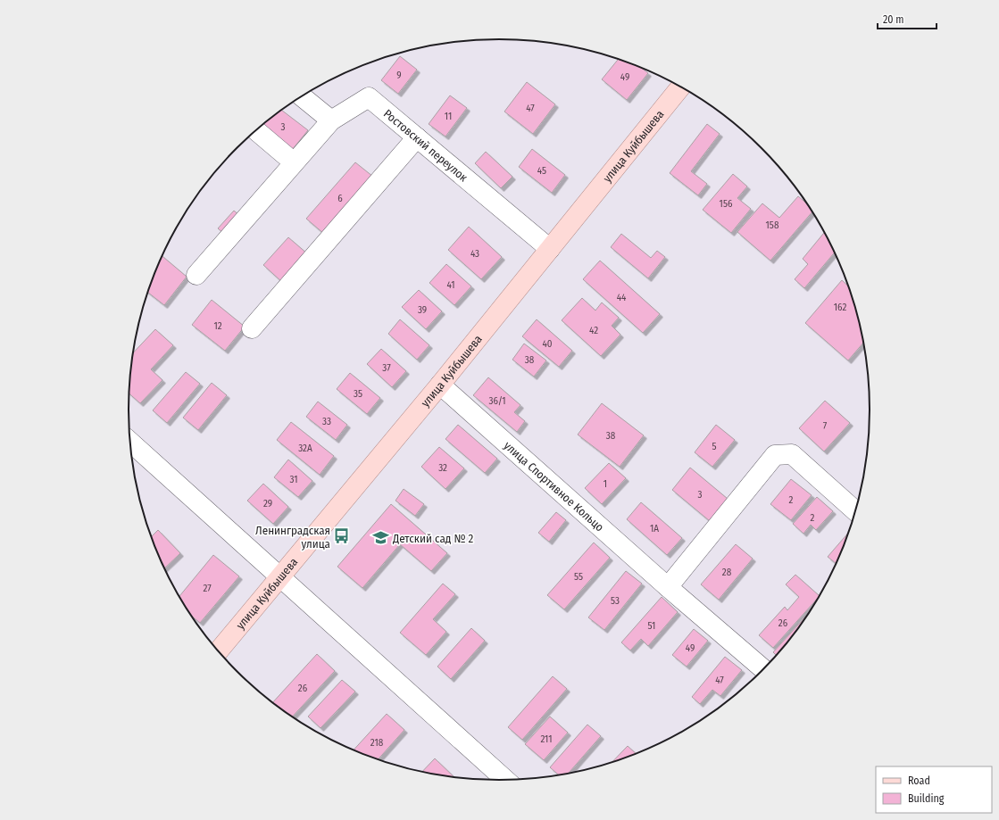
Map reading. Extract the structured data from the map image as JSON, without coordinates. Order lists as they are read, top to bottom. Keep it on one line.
{"streets":{"main road":["улица Куйбышева"],"street":["Ростовский переулок","улица Спортивное Кольцо"]},"crossings":[["Ростовский переулок","улица Куйбышева"],["улица Куйбышева","улица Спортивное Кольцо"]],"places":{"bus stop":["Ленинградская улица"],"school or university":["Детский сад № 2"]},"house_numbers":["9","49","47","11","3","45","6","156","158","43","41","44","162","39","12","42","40","38","37","35","36/1","33","7","38","5","32А","32","31","1","3","2","29","2","1А","28","55","27","53","26","51","49","47","26","211","218"],"legend":["Road","Building"],"scale_bar":"20 m"}
